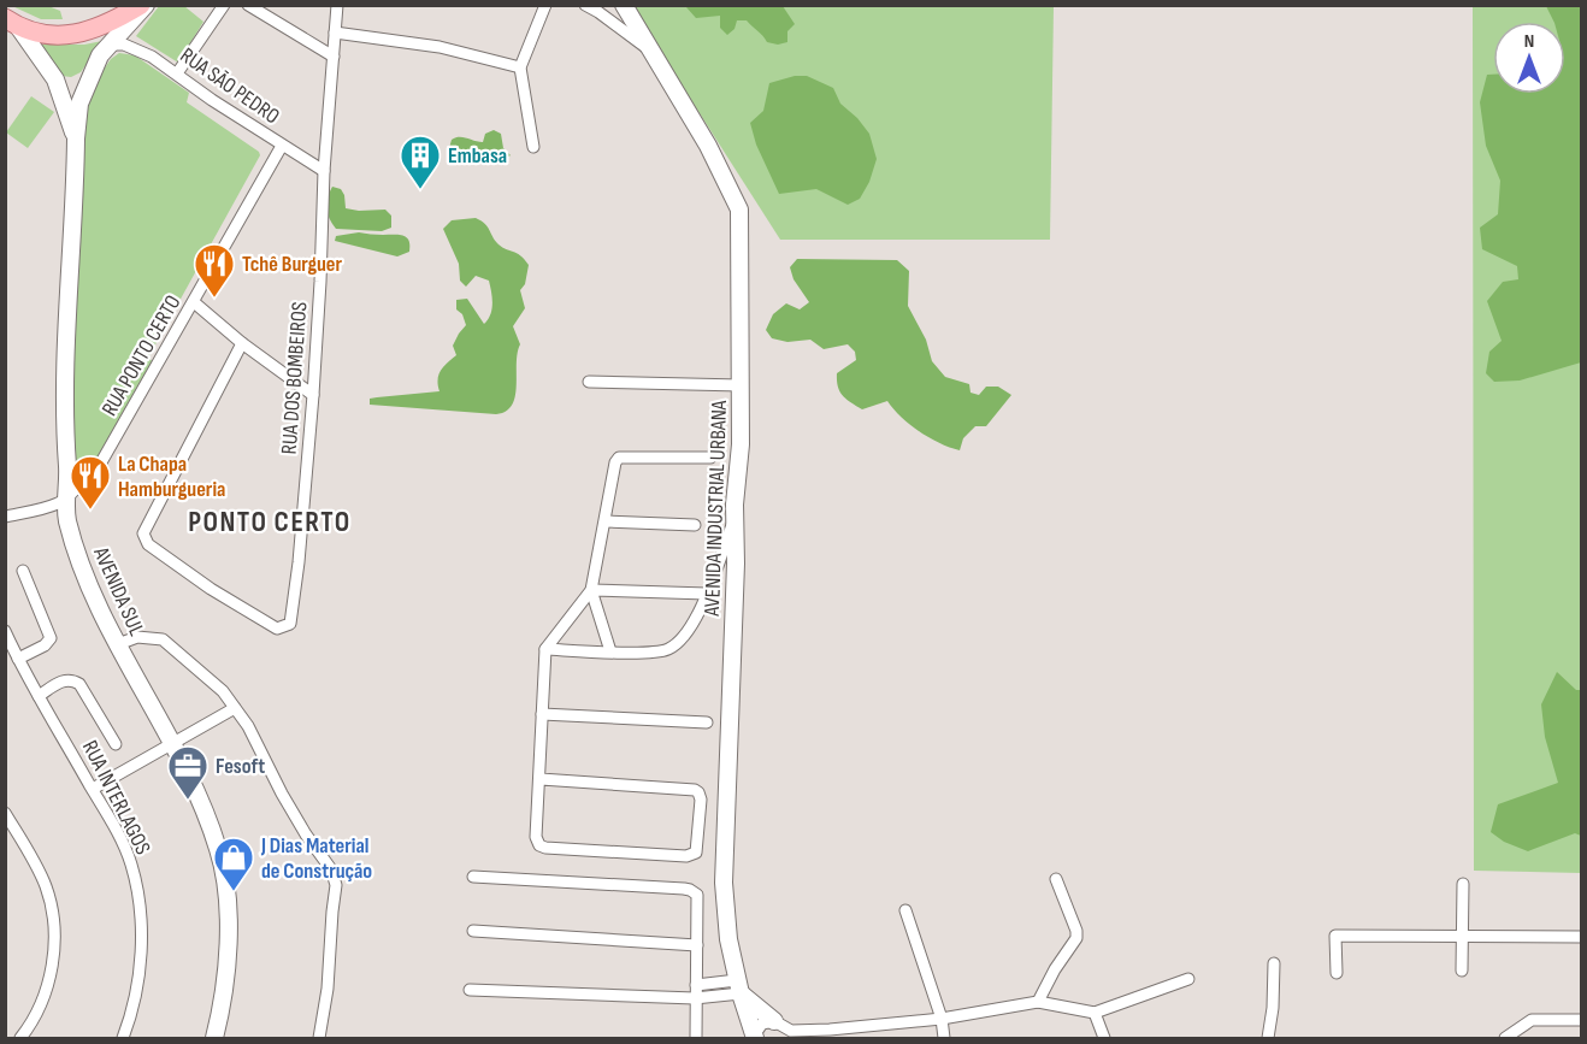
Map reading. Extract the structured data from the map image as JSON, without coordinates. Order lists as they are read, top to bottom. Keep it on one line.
{"streets":{"street":["RUA SÃO PEDRO","RUA PONTO CERTO","RUA DOS BOMBEIROS","AVENIDA INDUSTRIAL URBANA","AVENIDA SUL","RUA INTERLAGOS"]},"crossings":[["RUA SÃO PEDRO","RUA PONTO CERTO"],["RUA SÃO PEDRO","RUA DOS BOMBEIROS"],["RUA SÃO PEDRO","AVENIDA SUL"],["RUA PONTO CERTO","AVENIDA SUL"]],"districts":["PONTO CERTO"],"places":{"building":["Embasa"],"restaurant":["Tchê Burguer","La Chapa Hamburgueria"],"office":["Fesoft"],"shop":["J Dias Material de Construção"]},"north":"top"}
